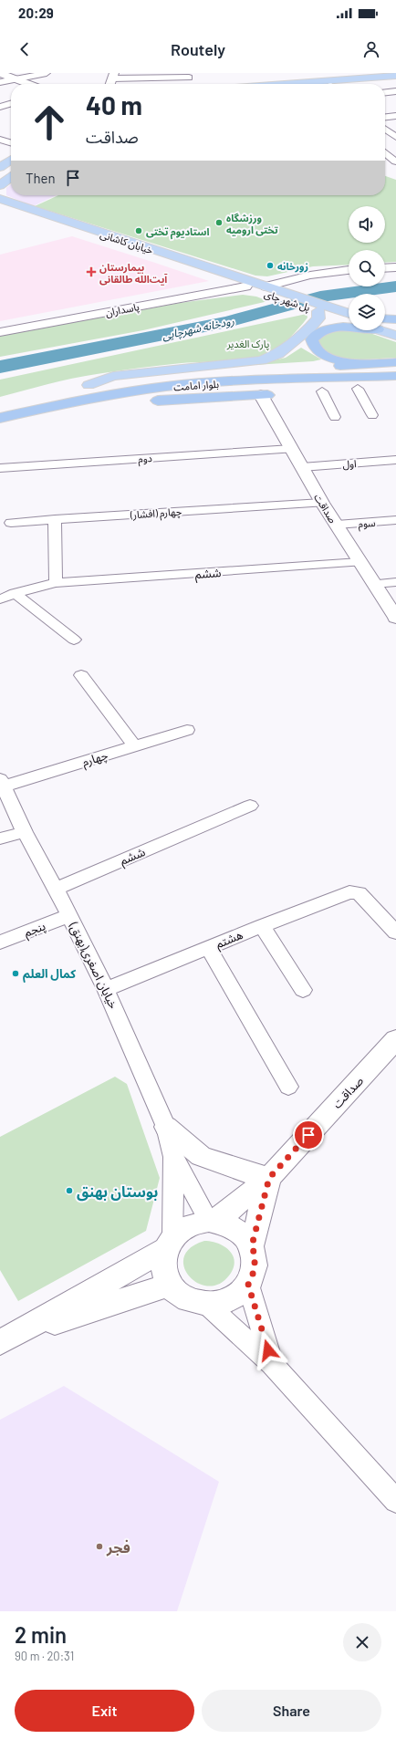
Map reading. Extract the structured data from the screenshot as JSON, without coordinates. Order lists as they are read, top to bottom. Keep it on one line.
{"streets":{"highway":["بلوار امامت"],"main road":["خیابان کاشانی","پل شهر چای","پاسداران","صداقت"],"street":["دوم","اول","چهارم (افشار)","سوم","ششم","چهارم","پنجم","هشتم","خیابان اصغری(بهنق)"]},"crossings":[["خیابان کاشانی","پل شهر چای"],["خیابان کاشانی","پاسداران"],["پل شهر چای","پاسداران"],["دوم","صداقت"],["اول","صداقت"],["صداقت","چهارم (افشار)"],["صداقت","سوم"],["صداقت","ششم"],["ششم","خیابان اصغری(بهنق)"],["چهارم","خیابان اصغری(بهنق)"],["پنجم","خیابان اصغری(بهنق)"],["هشتم","خیابان اصغری(بهنق)"]],"water":["رودخانه شهرچایی"],"parks":["پارک الغدیر"],"places":{"other":["ورزشگاه تختی ارومیه","استادیوم تختی","زورخانه","کمال العلم","بوستان بهنق","فجر"],"health":["بیمارستان آیت‌الله طالقانی"]},"page":{"status":"20:29","header":"Routely","turn":["40 m","صداقت"],"then":"Then","heading":["2 min","90 m · 20:31"],"buttons":["Exit","Share"]}}
